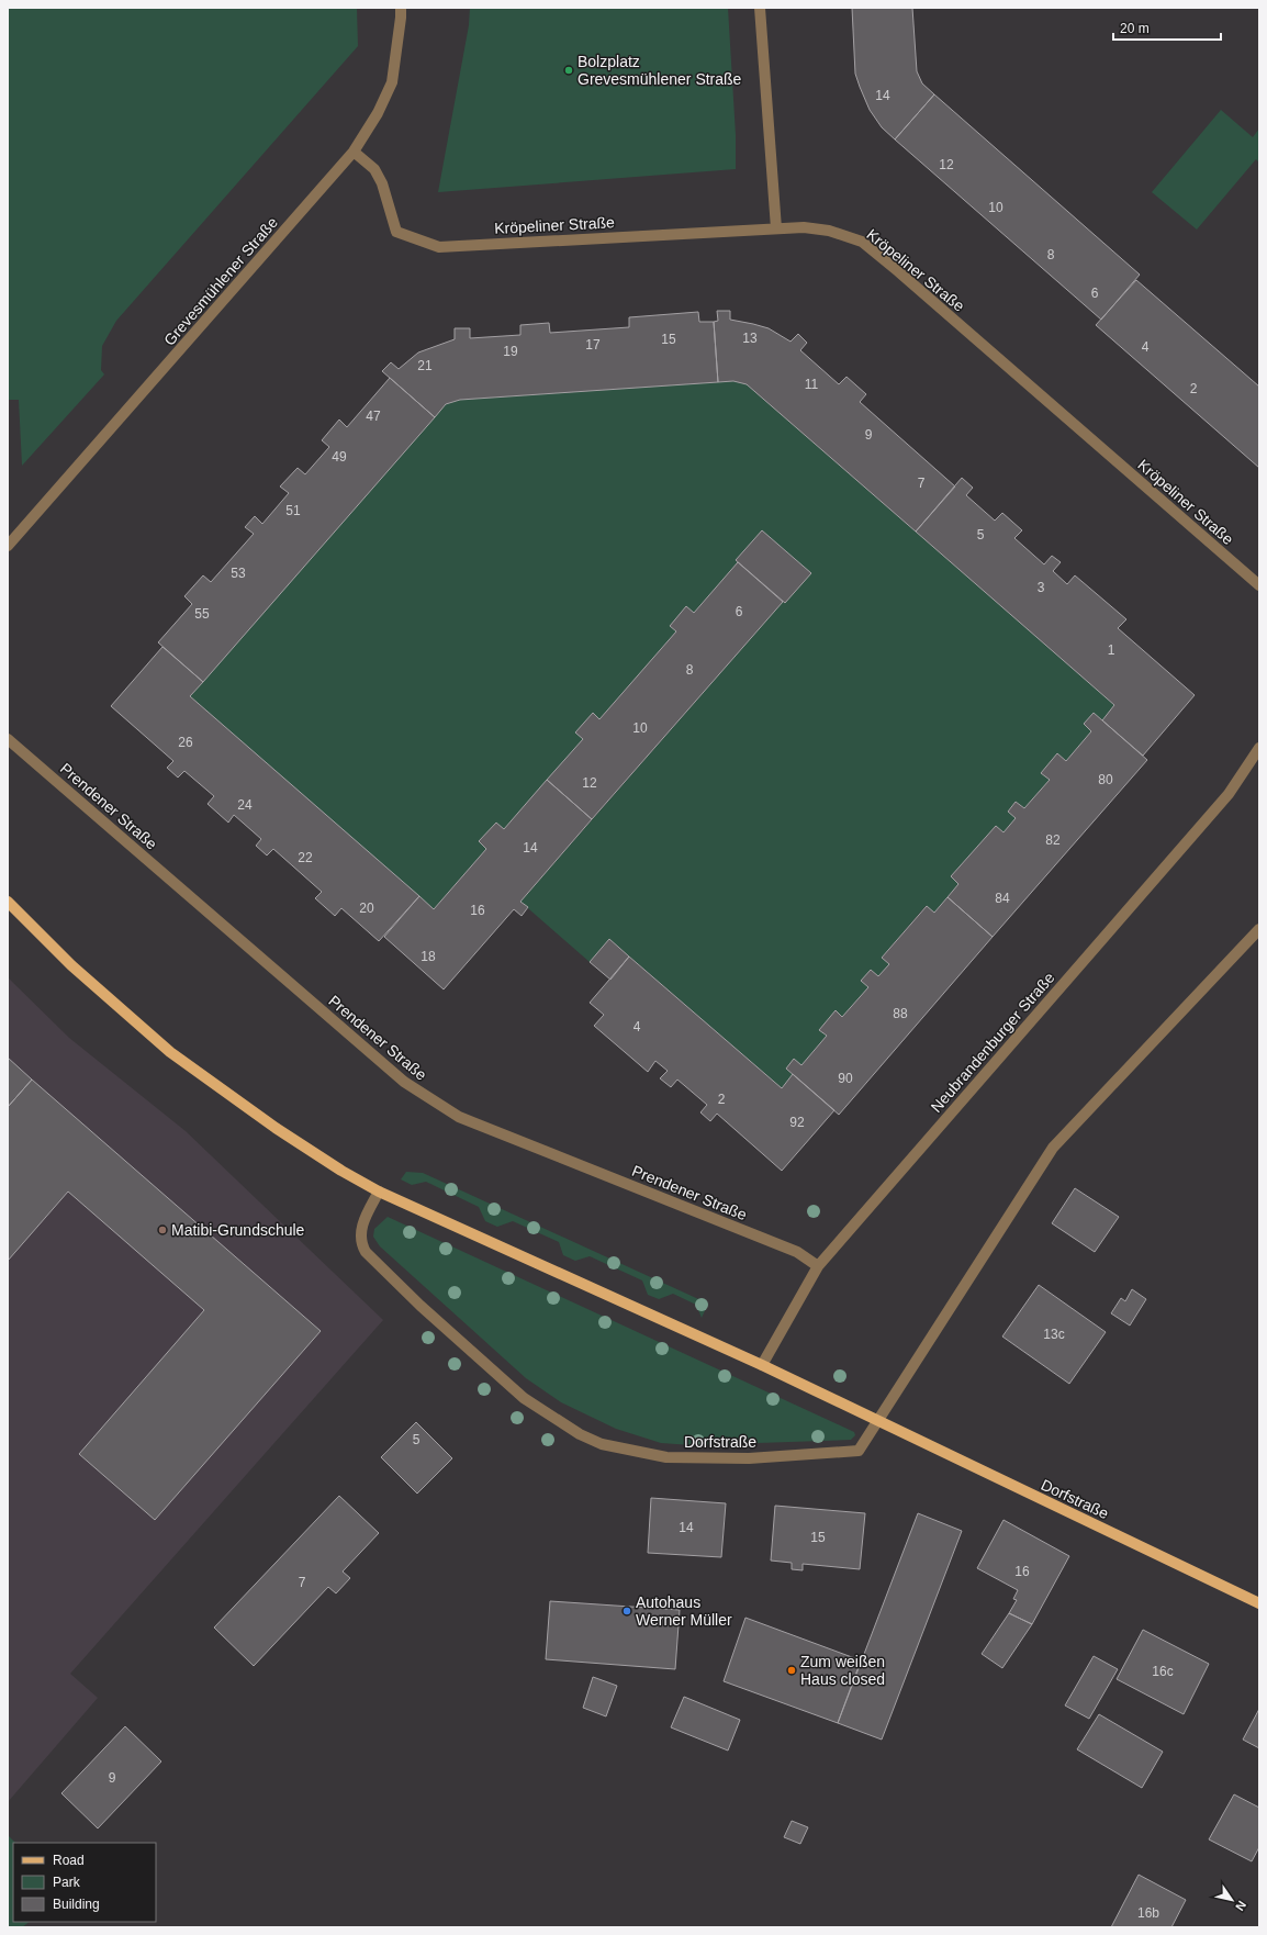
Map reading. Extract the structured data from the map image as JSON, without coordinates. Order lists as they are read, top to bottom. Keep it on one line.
{"streets":{"main road":["Dorfstraße"],"street":["Kröpeliner Straße","Grevesmühlener Straße","Prendener Straße","Neubrandenburger Straße"]},"crossings":[["Kröpeliner Straße","Grevesmühlener Straße"],["Prendener Straße","Neubrandenburger Straße"],["Neubrandenburger Straße","Dorfstraße"]],"places":["Bolzplatz Grevesmühlener Straße","Matibi-Grundschule","Autohaus Werner Müller","Zum weißen Haus closed"],"house_numbers":["14","12","10","8","6","13","15","17","4","19","21","11","2","47","9","49","7","51","5","53","3","6","55","1","8","10","26","80","12","24","82","14","22","84","20","16","18","88","4","90","2","92","13c","5","14","15","16","7","16c","9","16b"],"legend":["Road","Park","Building"],"scale_bar":"20 m","north":"bottom right"}
